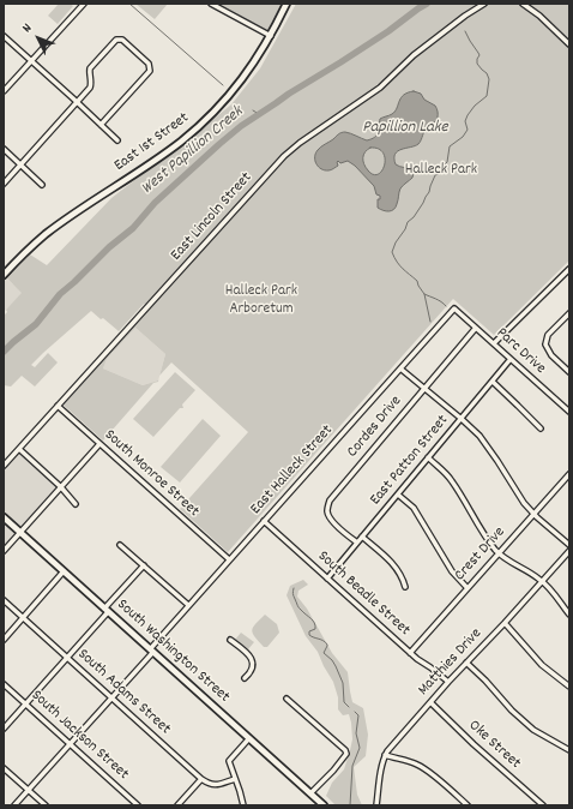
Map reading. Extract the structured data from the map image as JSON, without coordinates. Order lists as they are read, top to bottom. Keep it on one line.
{"streets":{"main road":["East 1st Street","South Washington Street"],"street":["East Lincoln Street","Parc Drive","Cordes Drive","East Patton Street","East Halleck Street","South Monroe Street","Crest Drive","South Beadle Street","Matthies Drive","South Adams Street","South Jackson Street","Oke Street"]},"crossings":[["East Lincoln Street","South Monroe Street"],["Parc Drive","Cordes Drive"],["Parc Drive","East Patton Street"],["Parc Drive","East Halleck Street"],["Cordes Drive","East Patton Street"],["East Patton Street","South Beadle Street"],["East Halleck Street","South Monroe Street"],["East Halleck Street","South Beadle Street"],["East Halleck Street","South Washington Street"],["East Halleck Street","South Adams Street"],["East Halleck Street","South Jackson Street"],["Crest Drive","South Beadle Street"],["South Beadle Street","Matthies Drive"],["Matthies Drive","Oke Street"]],"water":["Papillion Lake","West Papillion Creek"],"parks":["Halleck Park","Halleck Park Arboretum"],"north":"top left"}
